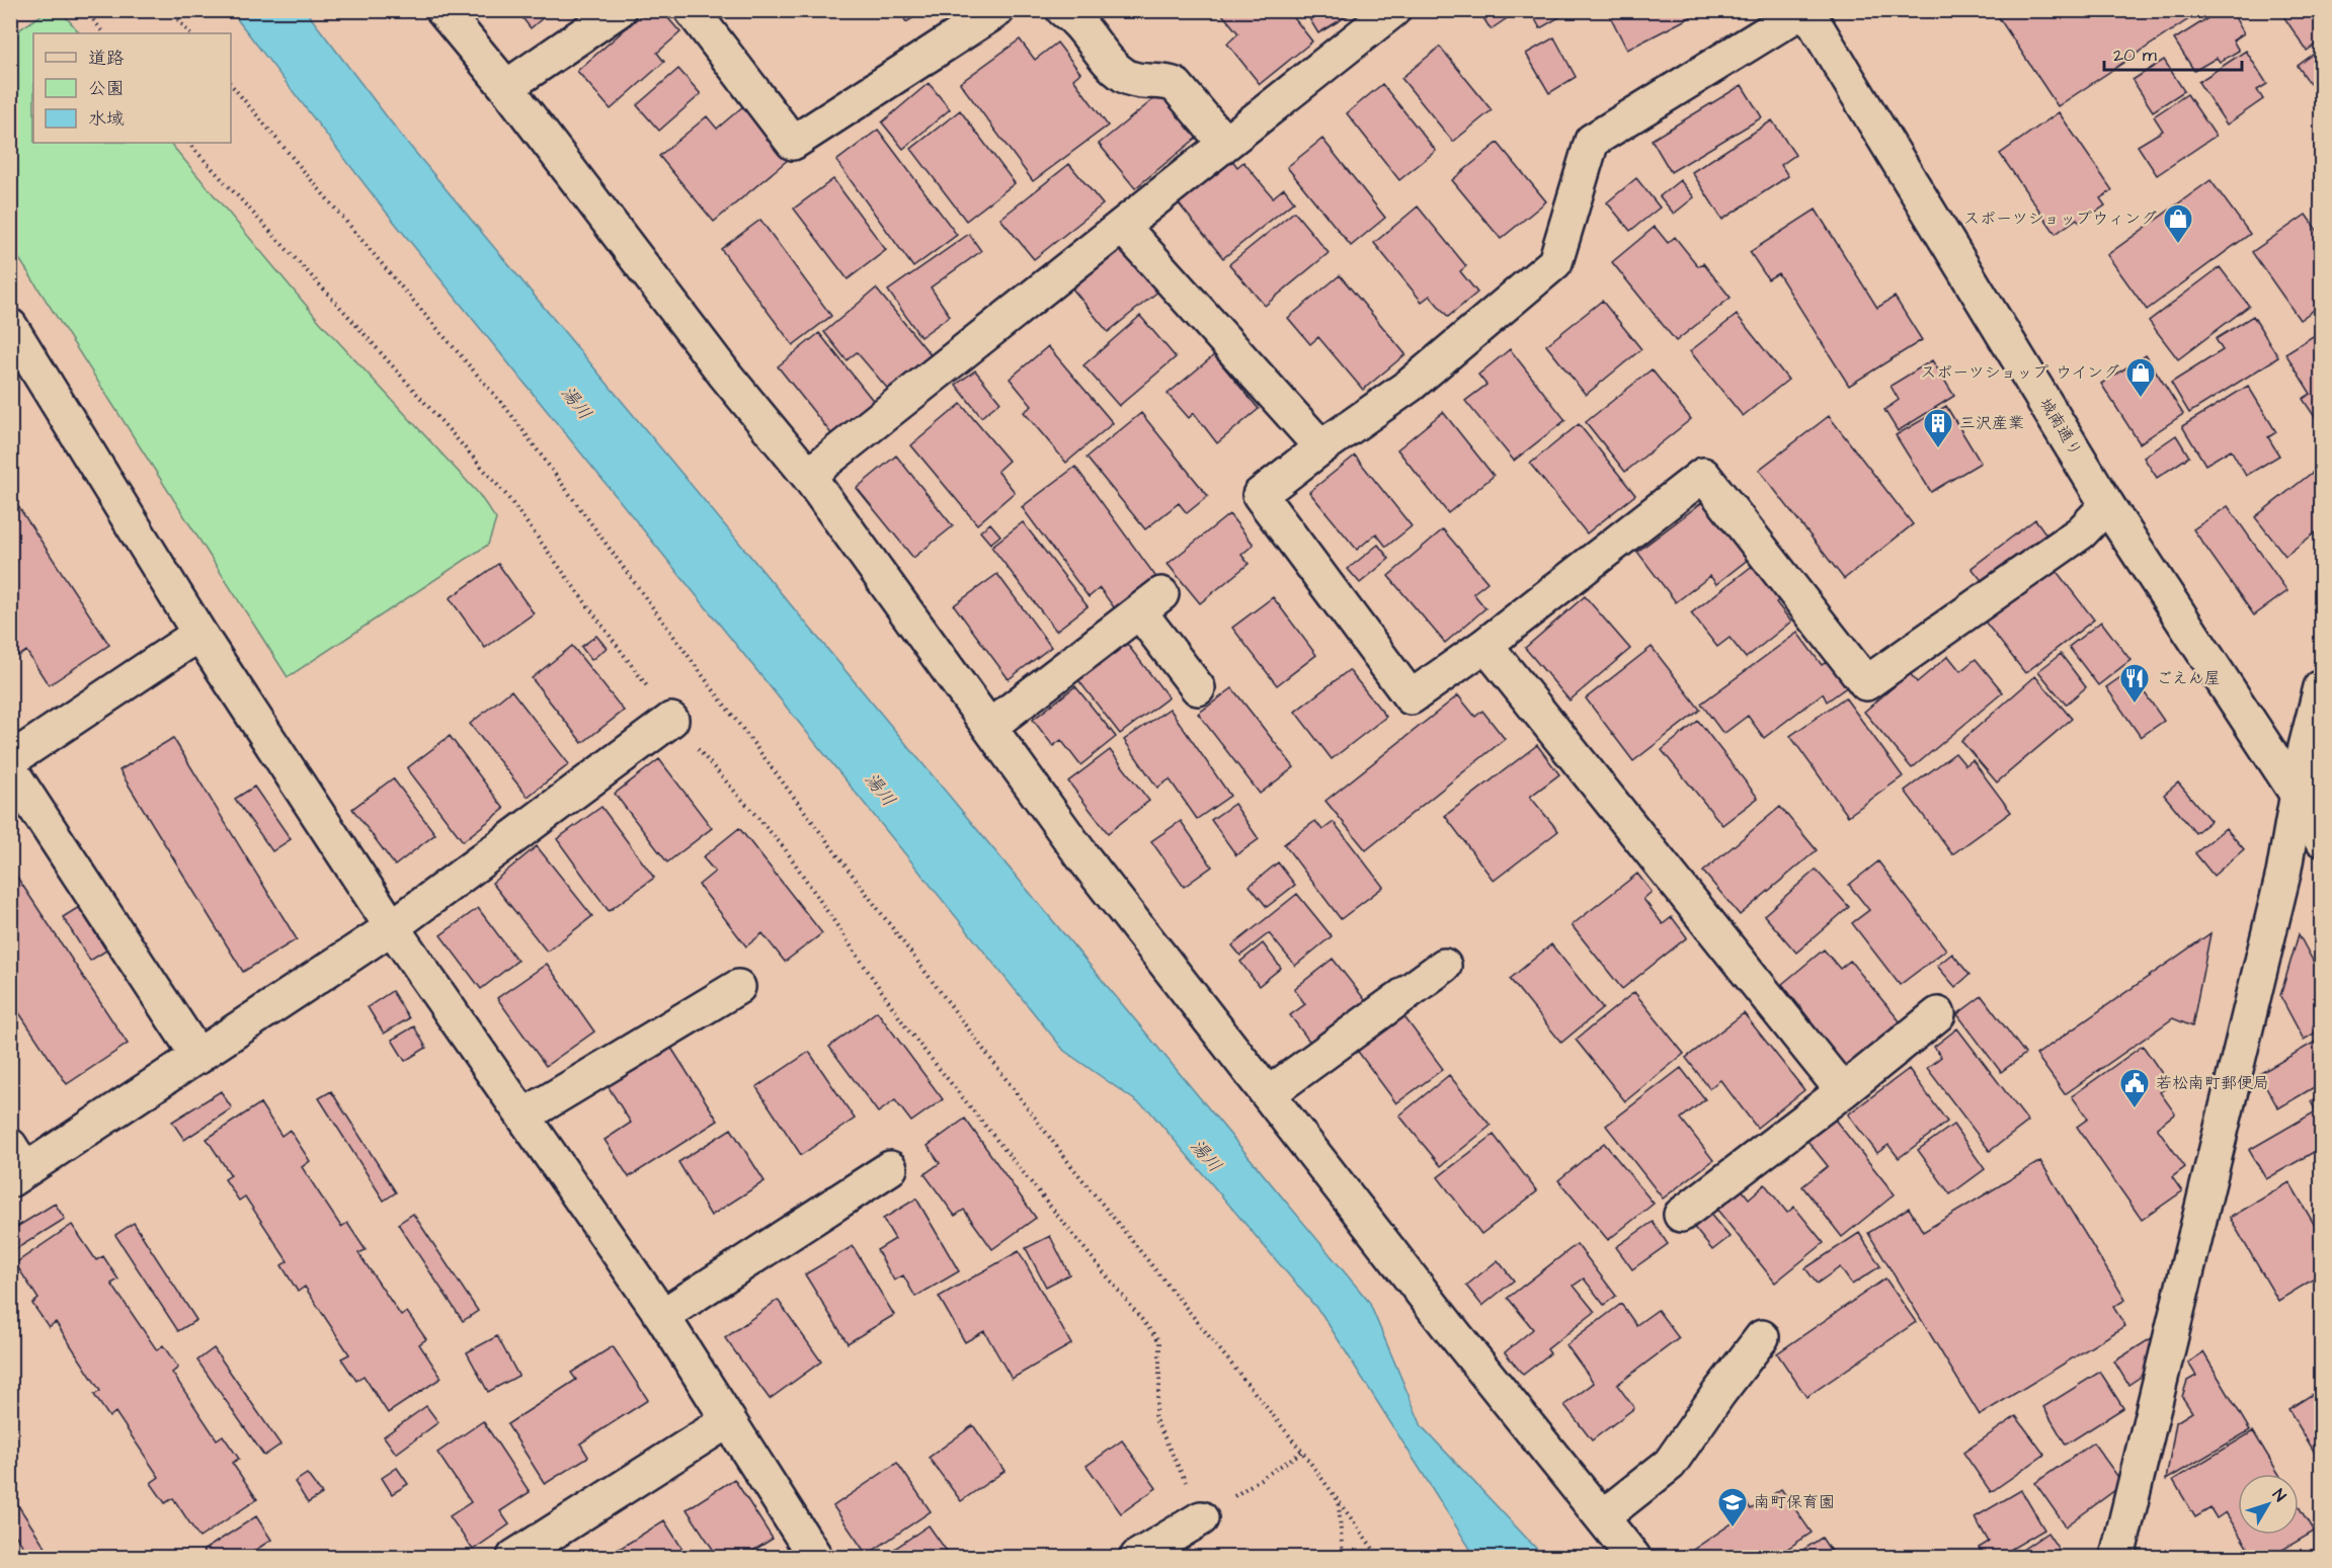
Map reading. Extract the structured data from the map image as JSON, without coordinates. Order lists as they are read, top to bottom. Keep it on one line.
{"streets":{"street":["城南通り"]},"water":["湯川"],"places":{"shop":["スポーツショップウィング","スポーツショップ ウイング"],"building":["三沢産業"],"restaurant":["ごえん屋"],"public building":["若松南町郵便局"],"school or university":["南町保育園"]},"legend":["道路","公園","水域"],"scale_bar":"20 m","north":"top right"}
